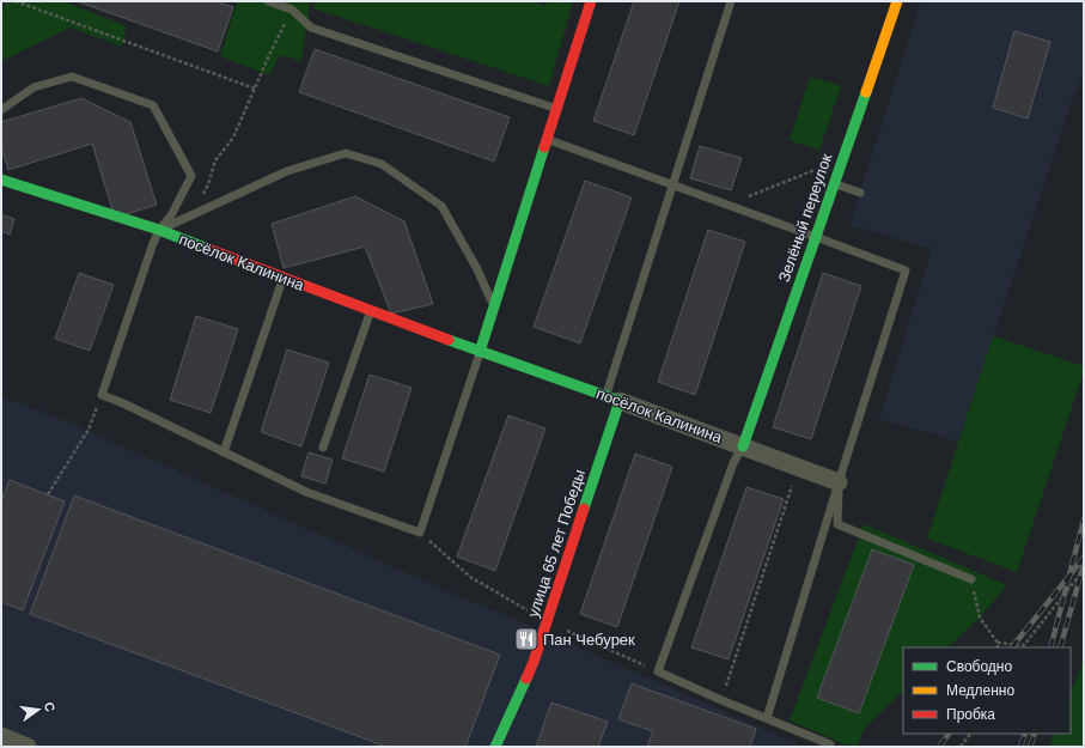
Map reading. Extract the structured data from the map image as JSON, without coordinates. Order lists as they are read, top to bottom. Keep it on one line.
{"streets":{"street":["Зелёный переулок","посёлок Калинина","улица 65 лет Победы"]},"crossings":[["Зелёный переулок","посёлок Калинина"],["посёлок Калинина","улица 65 лет Победы"]],"places":{"restaurant":["Пан Чебурек"]},"legend":["Свободно","Медленно","Пробка"],"north":"right"}
